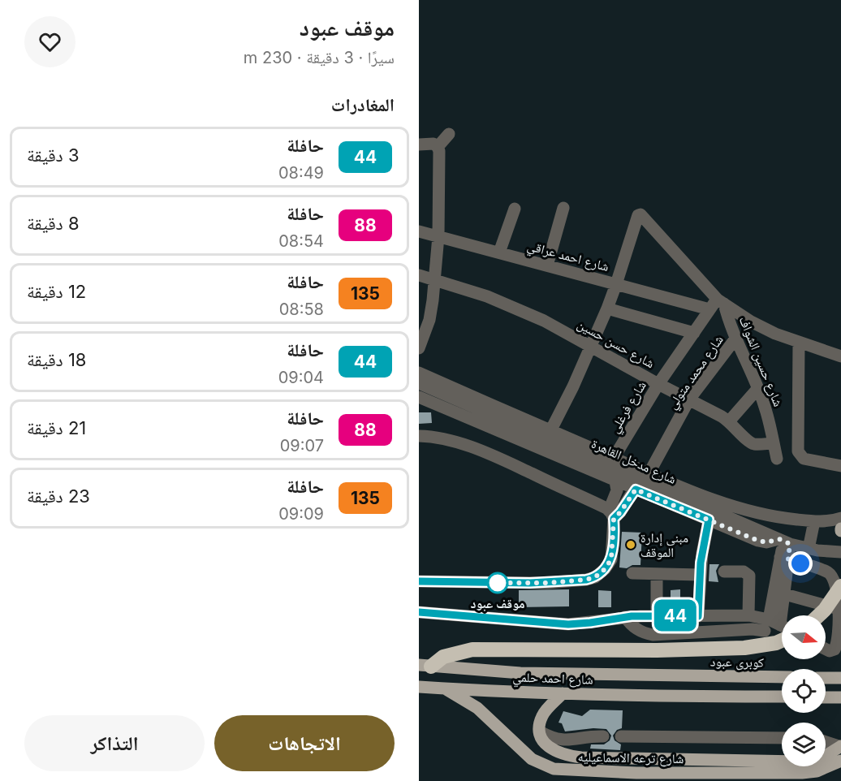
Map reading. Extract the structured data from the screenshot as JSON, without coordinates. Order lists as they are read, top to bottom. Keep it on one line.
{"streets":{"main road":["كوبرى عبود","شارع احمد حلمي","شارع ترعه الاسماعيليه"],"street":["شارع احمد عراقي","شارع حسن حسين","شارع حسين الشواف","شارع محمد متولي","شارع فرغلي","شارع مدخل القاهرة"]},"crossings":[["شارع احمد عراقي","شارع فرغلي"],["شارع حسن حسين","شارع حسين الشواف"],["شارع حسن حسين","شارع محمد متولي"],["شارع حسن حسين","شارع فرغلي"],["شارع حسين الشواف","شارع محمد متولي"],["شارع حسين الشواف","شارع فرغلي"],["شارع محمد متولي","شارع مدخل القاهرة"],["شارع فرغلي","شارع مدخل القاهرة"],["كوبرى عبود","شارع احمد حلمي"],["شارع احمد حلمي","شارع ترعه الاسماعيليه"]],"places":["مبنى إدارة الموقف","موقف عبود"],"lines":["bus line 44"],"north":"right","page":{"on_map":"44","heading":[["موقف عبود","سيرًا · 3 دقيقة · 230 m"],"المغادرات"],"list":[{"mark":"44","name":"حافلة","note":"08:49","value":"3 دقيقة"},{"mark":"88","name":"حافلة","note":"08:54","value":"8 دقيقة"},{"mark":"135","name":"حافلة","note":"08:58","value":"12 دقيقة"},{"mark":"44","name":"حافلة","note":"09:04","value":"18 دقيقة"},{"mark":"88","name":"حافلة","note":"09:07","value":"21 دقيقة"},{"mark":"135","name":"حافلة","note":"09:09","value":"23 دقيقة"}],"buttons":["الاتجاهات","التذاكر"]}}
